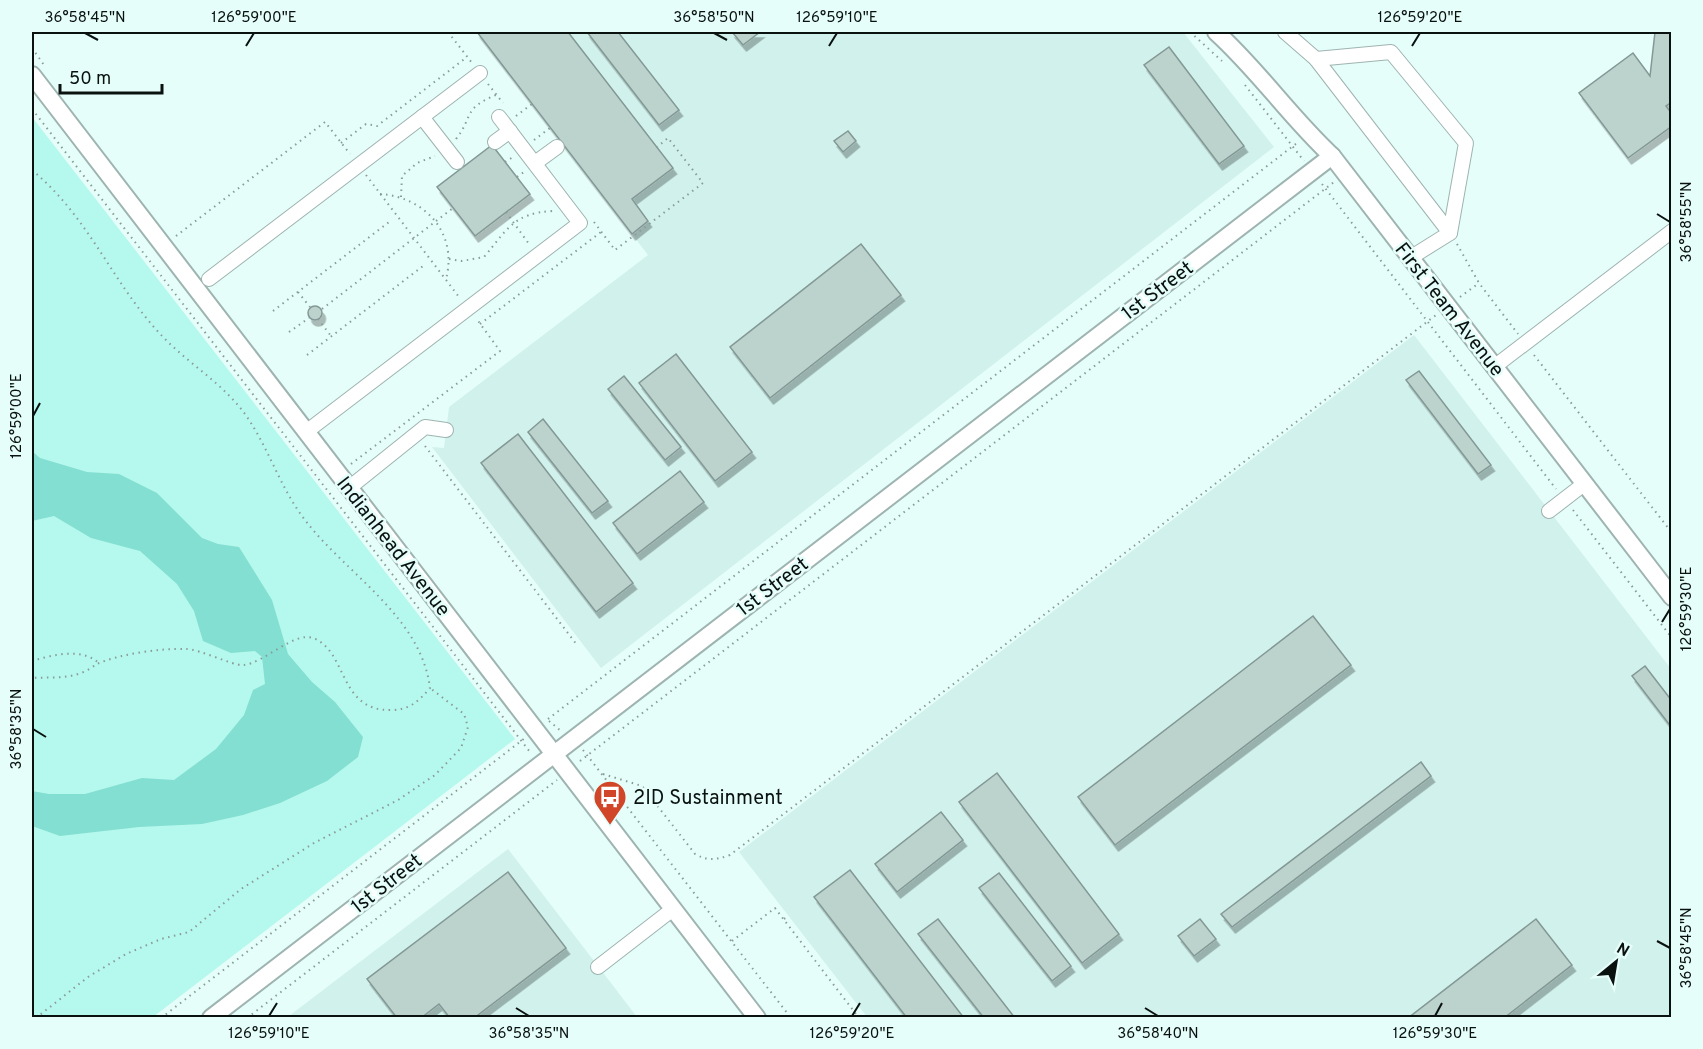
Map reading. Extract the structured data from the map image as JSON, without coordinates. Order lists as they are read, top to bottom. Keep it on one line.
{"streets":{"main road":["1st Street","First Team Avenue","Indianhead Avenue"]},"crossings":[["1st Street","First Team Avenue"],["1st Street","Indianhead Avenue"]],"places":{"bus stop":["2ID Sustainment"]},"scale_bar":"50 m","north":"top right","coordinates":["36°58'45\"N","126°59'00\"E","36°58'50\"N","126°59'10\"E","126°59'20\"E","36°58'55\"N","126°59'30\"E","36°58'35\"N","36°58'40\"N"]}
